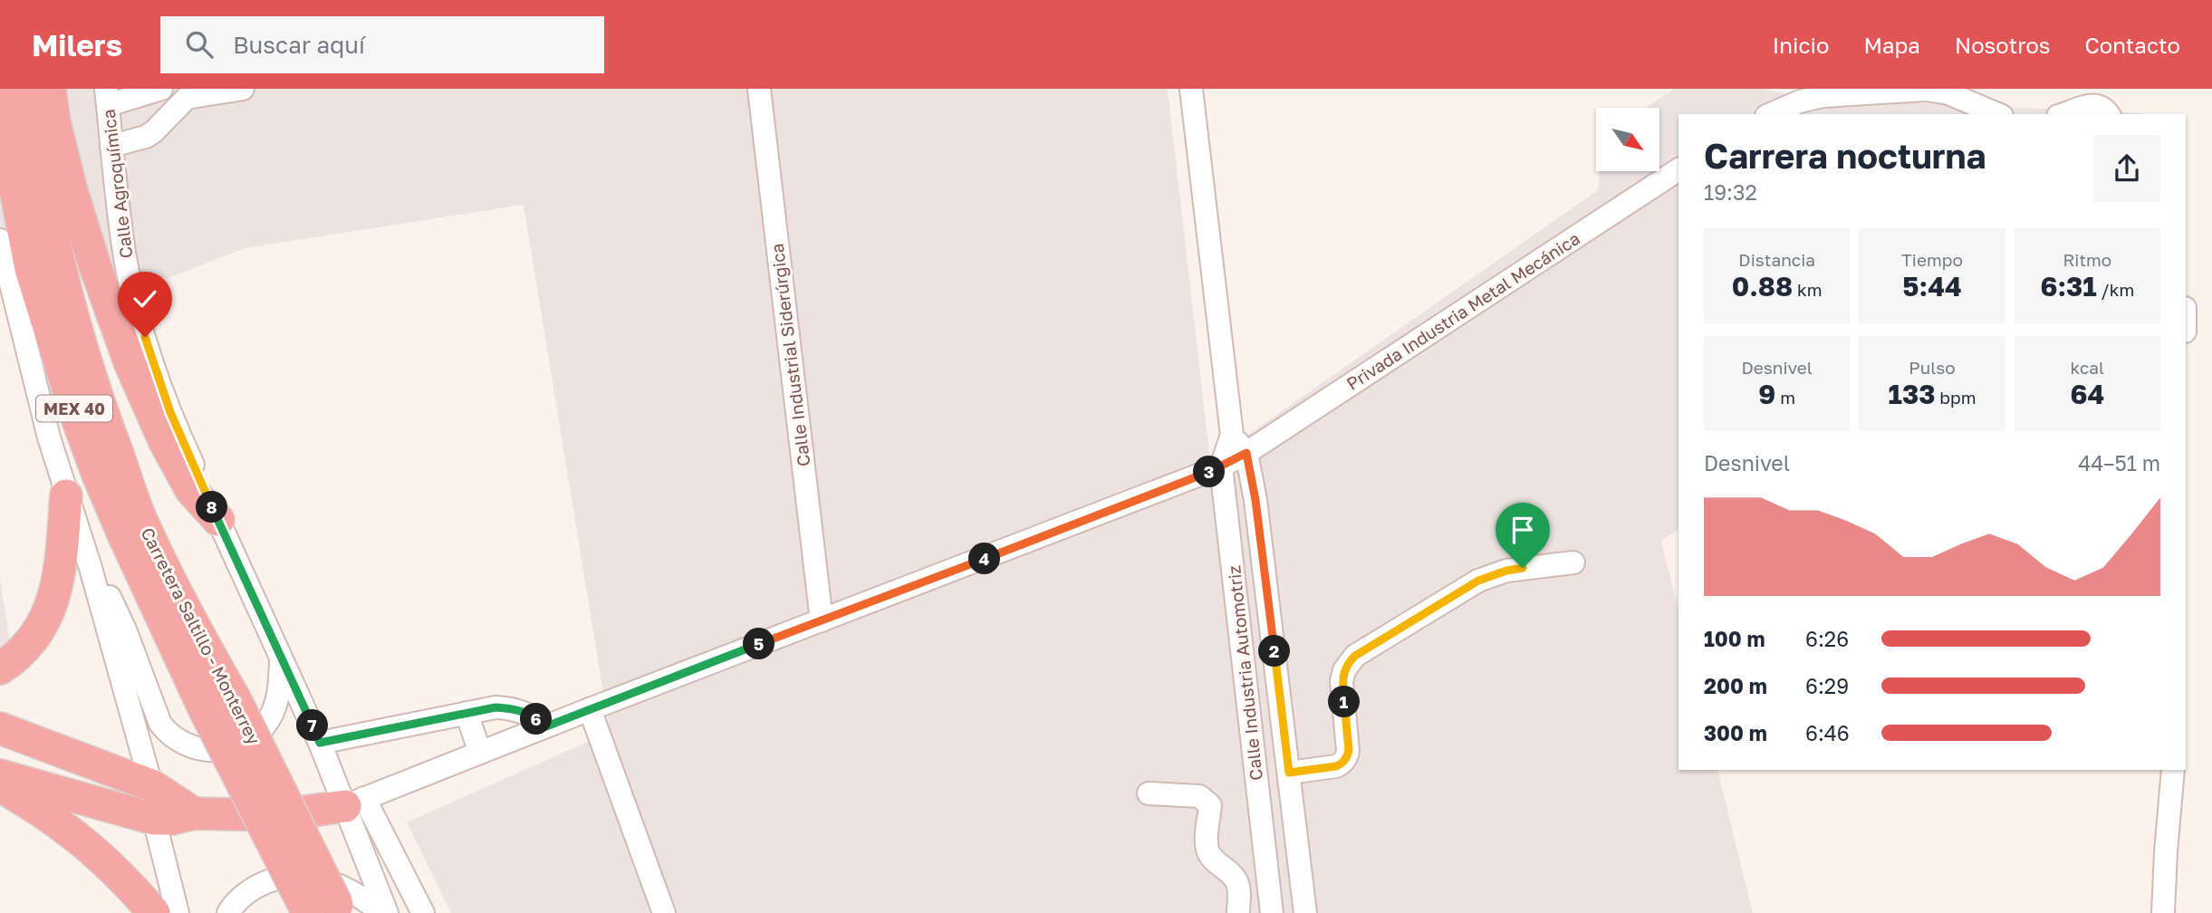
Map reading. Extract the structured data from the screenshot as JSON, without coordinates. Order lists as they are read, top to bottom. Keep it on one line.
{"streets":{"highway":["MEX 40","Carretera Saltillo - Monterrey"],"street":["Calle Agroquímica","Privada Industria Metal Mecánica","Calle Industrial Siderúrgica","Calle Industria Automotriz"]},"crossings":[["Calle Agroquímica","Privada Industria Metal Mecánica"],["Privada Industria Metal Mecánica","Calle Industrial Siderúrgica"],["Privada Industria Metal Mecánica","Calle Industria Automotriz"]],"north":"bottom right","page":{"header":"Milers","search":"Buscar aquí","nav":["Inicio","Mapa","Nosotros","Contacto"],"heading":["Carrera nocturna","19:32"],"stats":[["Distancia","0.88 km"],["Tiempo","5:44"],["Ritmo","6:31 /km"],["Desnivel","9 m"],["Pulso","133 bpm"],["kcal","64"]],"chart":["Desnivel","44–51 m"],"pins":["3","8","4","5","2","1","6","7"],"list":[{"name":"100 m","note":"6:26"},{"name":"200 m","note":"6:29"},{"name":"300 m","note":"6:46"}]}}
